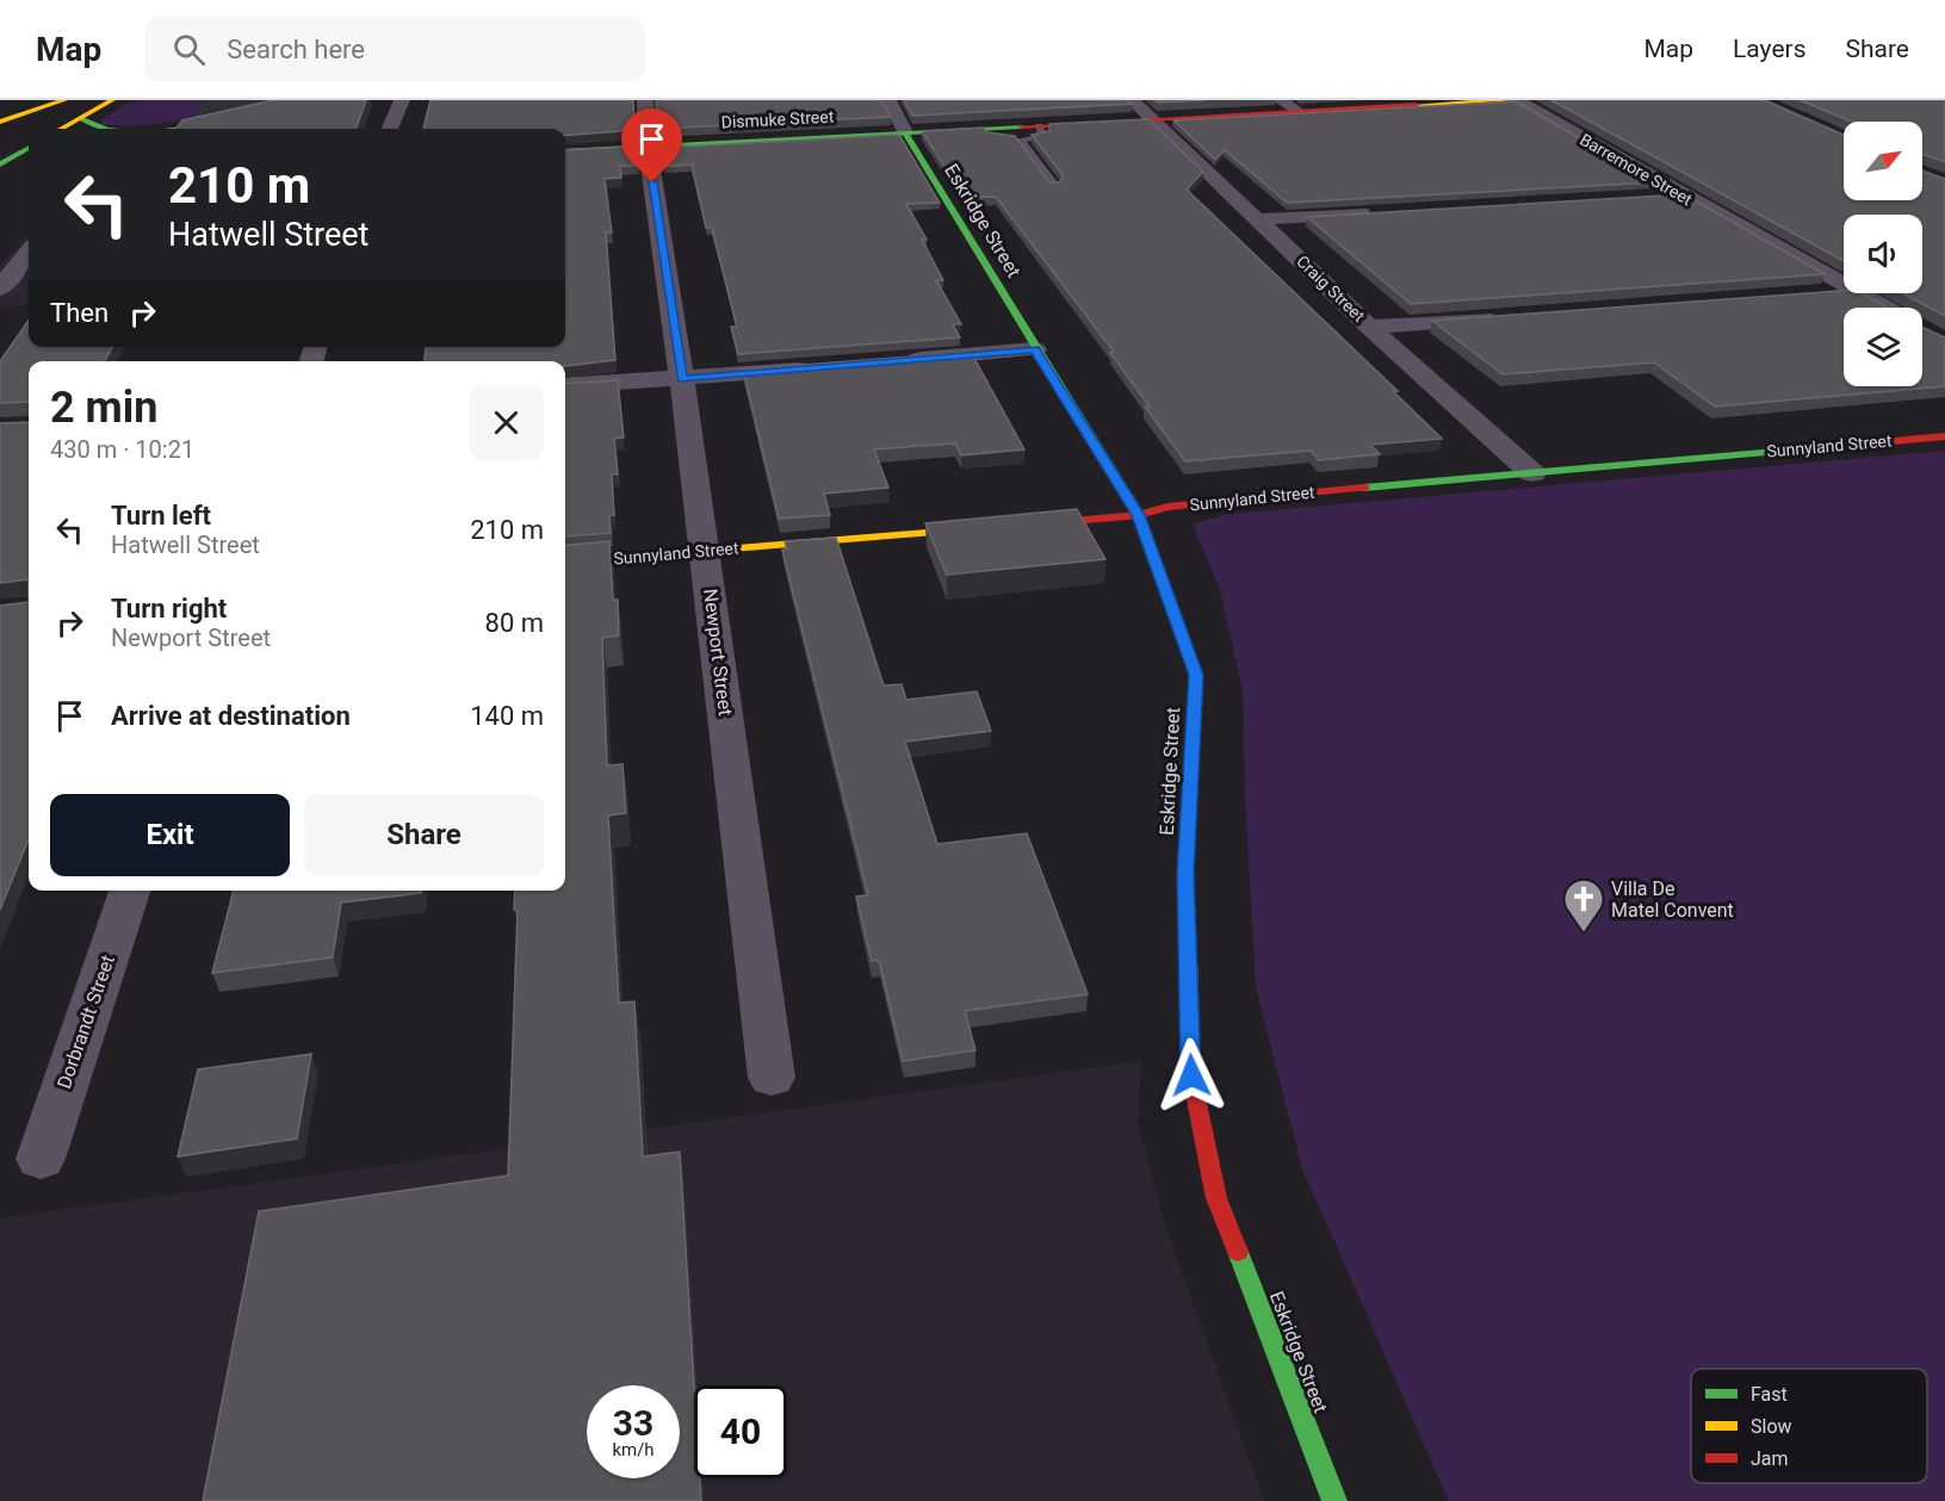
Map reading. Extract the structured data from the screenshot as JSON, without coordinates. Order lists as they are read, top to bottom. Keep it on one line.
{"streets":{"main road":["Dismuke Street","Eskridge Street","Sunnyland Street"],"street":["Barremore Street","Craig Street","Newport Street","Dorbrandt Street"]},"crossings":[["Dismuke Street","Barremore Street"],["Dismuke Street","Eskridge Street"],["Dismuke Street","Craig Street"],["Dismuke Street","Newport Street"],["Eskridge Street","Sunnyland Street"],["Craig Street","Sunnyland Street"],["Sunnyland Street","Newport Street"]],"places":{"church":["Villa De Matel Convent"]},"legend":["Fast","Slow","Jam"],"north":"top right","page":{"header":"Map","search":"Search here","nav":["Map","Layers","Share"],"turn":["210 m","Hatwell Street"],"then":"Then","heading":["2 min","430 m · 10:21"],"list":[{"name":"Turn left","note":"Hatwell Street","value":"210 m"},{"name":"Turn right","note":"Newport Street","value":"80 m"},{"name":"Arrive at destination","value":"140 m"}],"buttons":["Exit","Share"],"speed":"33 km/h","limit":"40"}}
